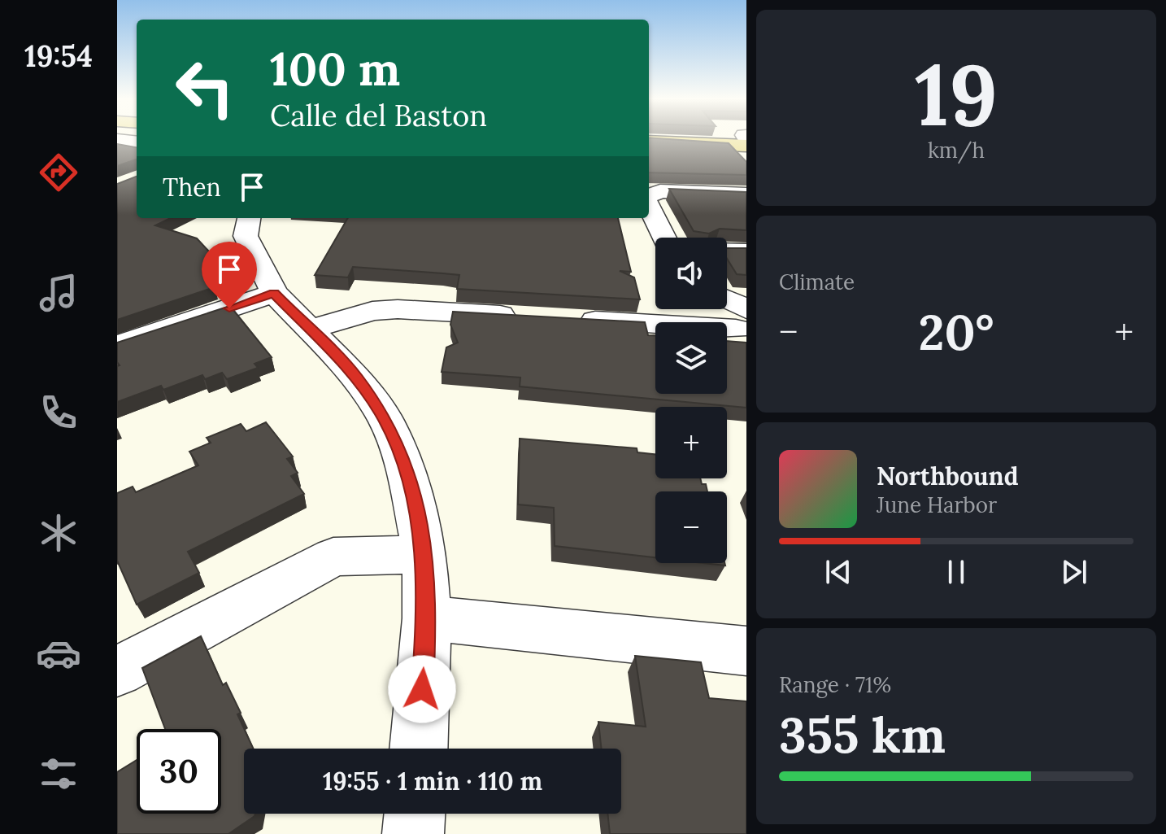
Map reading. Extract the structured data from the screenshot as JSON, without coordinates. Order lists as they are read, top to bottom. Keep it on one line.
{"page":{"tabs":"19:54","tile":[["19","km/h"],"Climate",["Range · 71%","355 km"]],"turn":["100 m","Calle del Baston"],"then":"Then","map_buttons":["+","−"],"heat":["−","20°","+"],"song":["Northbound","June Harbor"],"limit":"30","trip":"19:55 · 1 min · 110 m"}}
